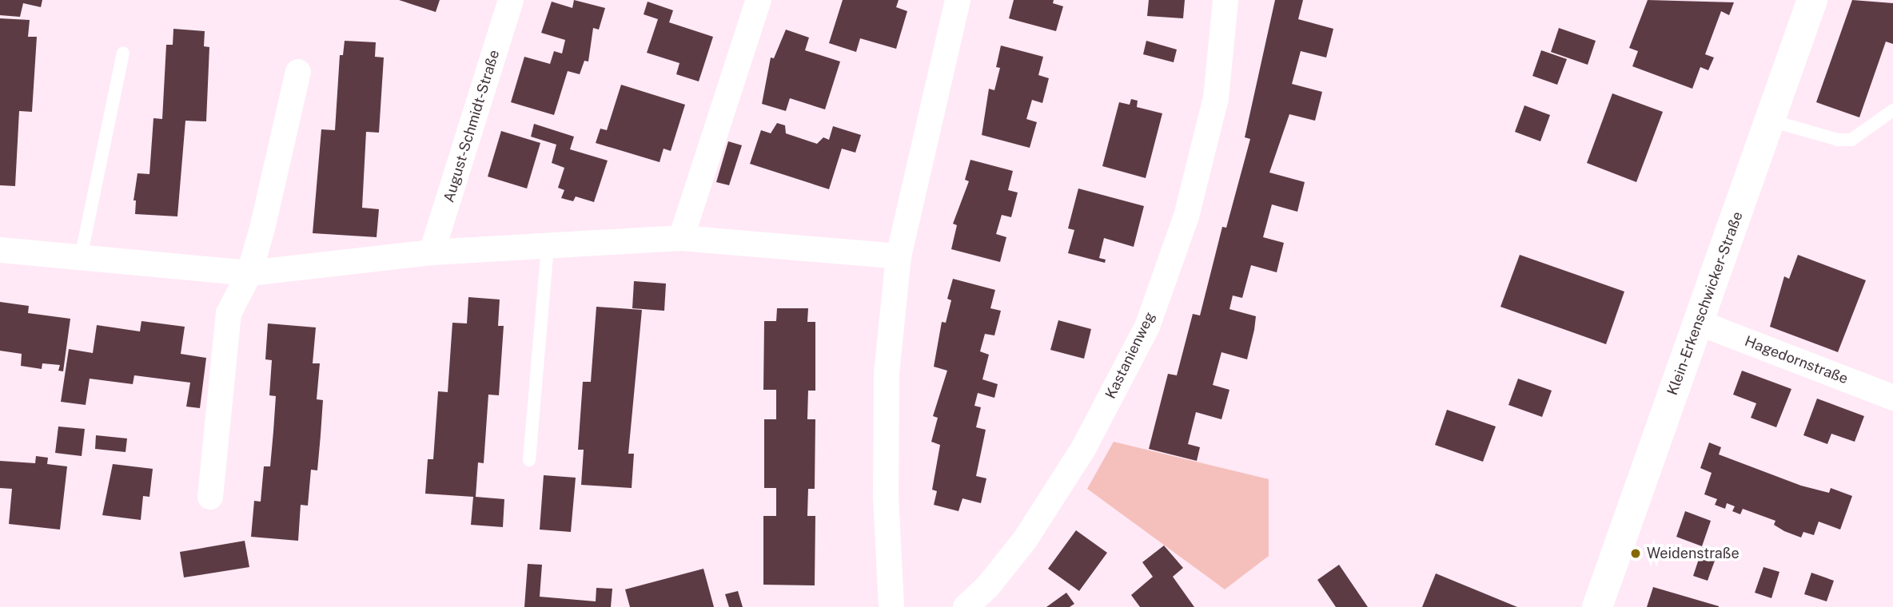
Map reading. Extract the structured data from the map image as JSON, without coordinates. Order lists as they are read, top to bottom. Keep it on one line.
{"streets":{"street":["August-Schmidt-Straße","Klein-Erkenschwicker-Straße","Kastanienweg","Hagedornstraße"]},"crossings":[["Klein-Erkenschwicker-Straße","Hagedornstraße"]],"places":["Weidenstraße"]}
